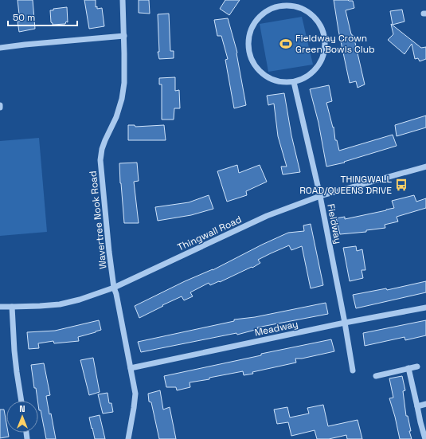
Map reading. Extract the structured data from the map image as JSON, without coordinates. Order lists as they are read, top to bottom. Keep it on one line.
{"streets":{"street":["Wavertree Nook Road","Fieldway","Thingwall Road","Meadway"]},"crossings":[["Wavertree Nook Road","Thingwall Road"],["Wavertree Nook Road","Meadway"],["Fieldway","Thingwall Road"],["Fieldway","Meadway"]],"places":{"sports":["Fieldway Crown Green Bowls Club"],"bus stop":["THINGWALL ROAD/QUEENS DRIVE"]},"scale_bar":"50 m","north":"top"}
